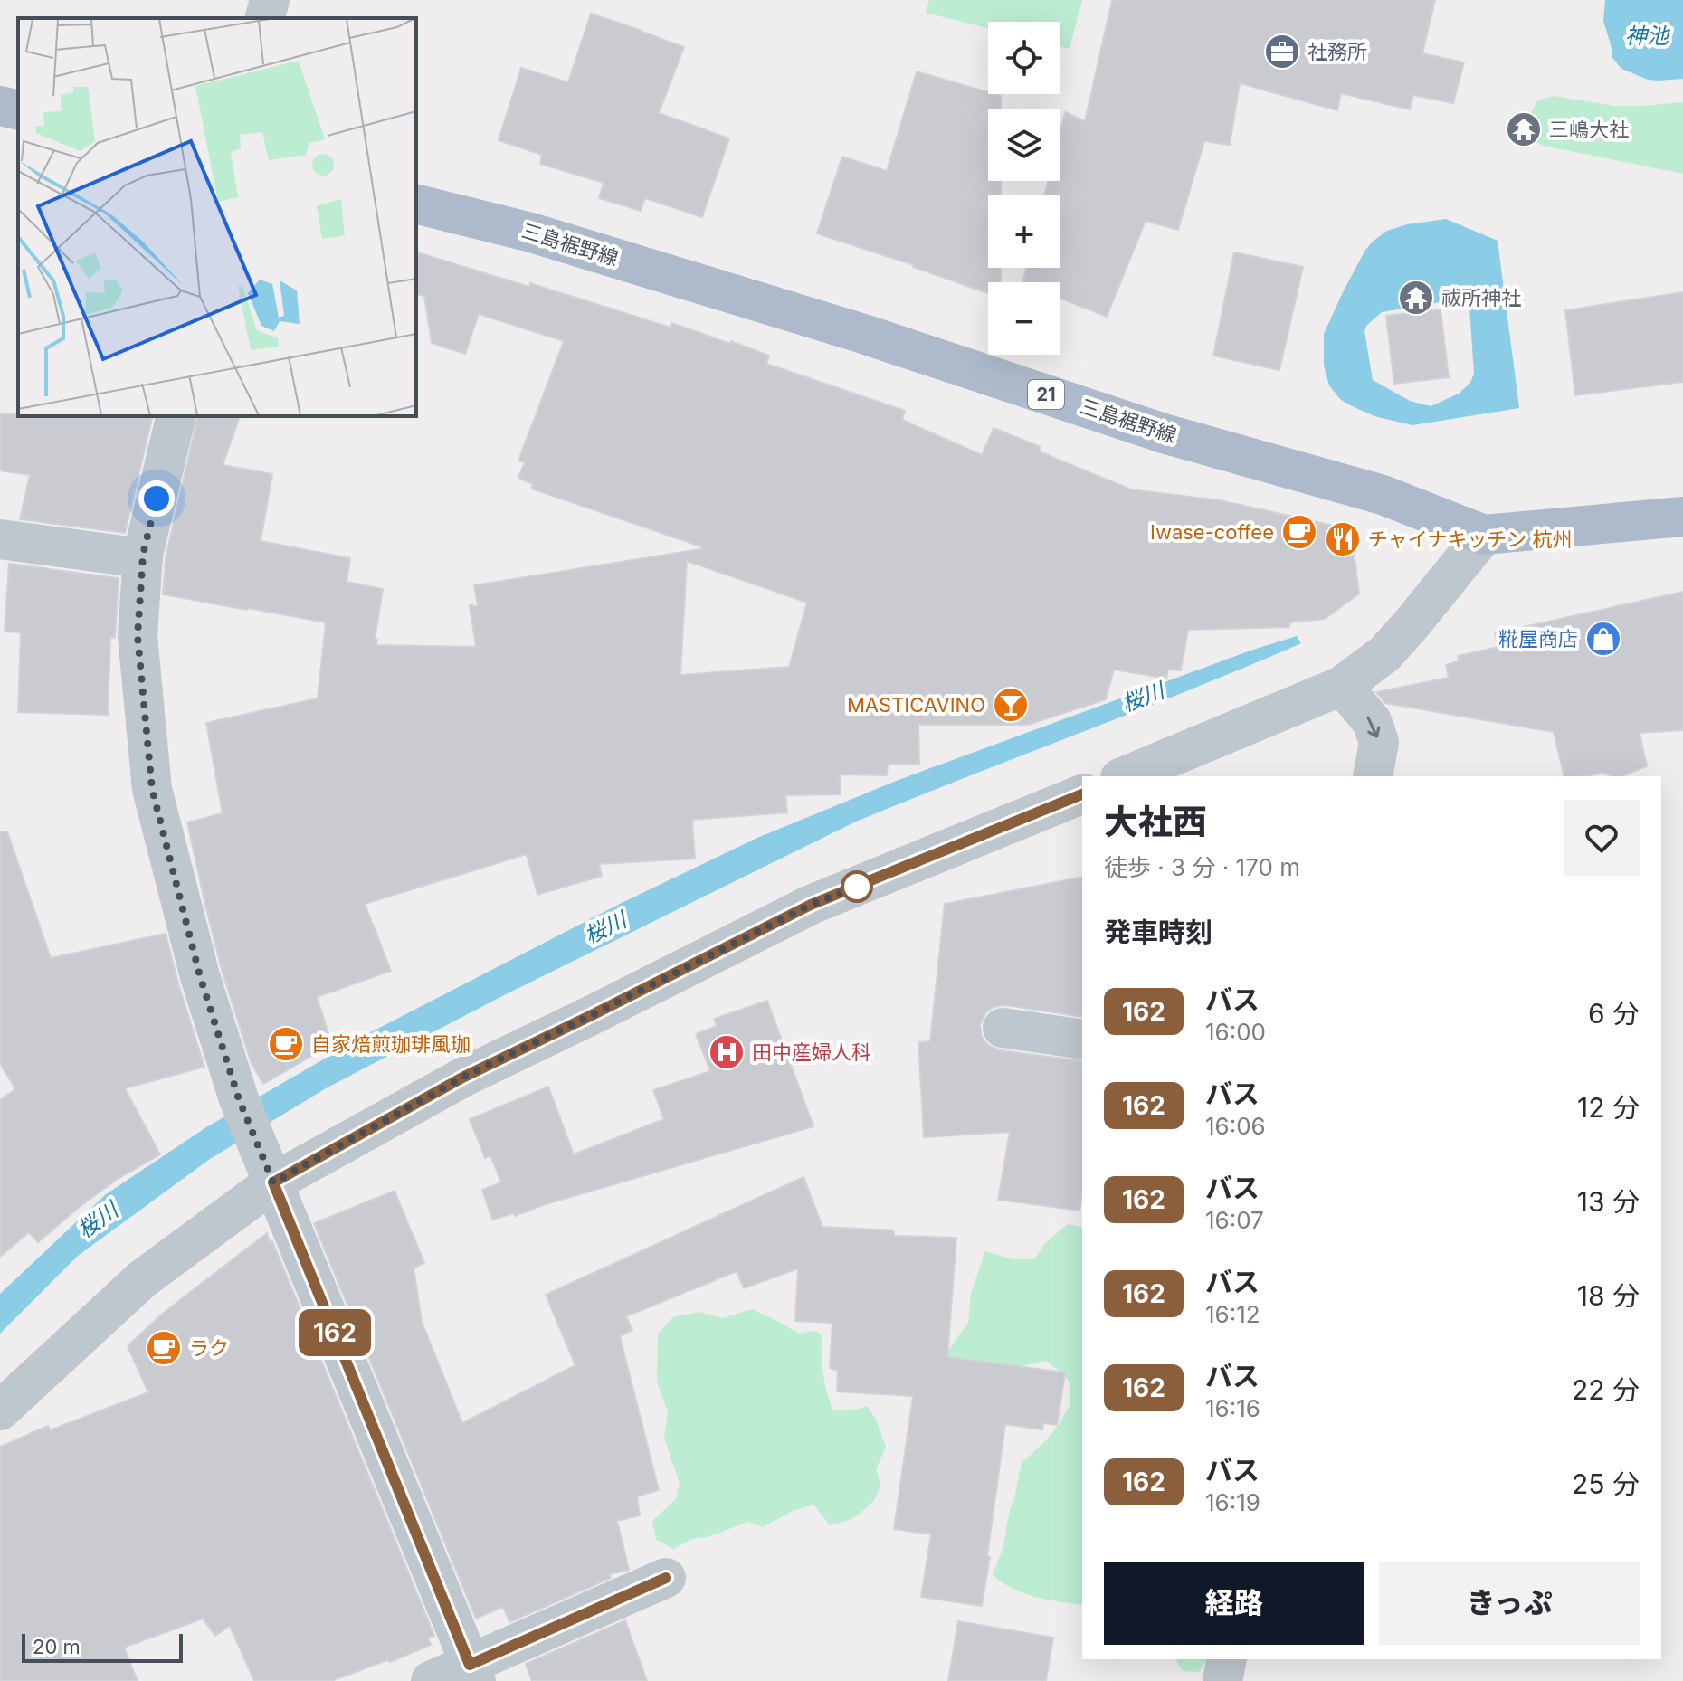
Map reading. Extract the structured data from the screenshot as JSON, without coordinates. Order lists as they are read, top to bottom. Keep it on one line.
{"streets":{"main road":["三島裾野線","21"]},"water":["神池","桜川"],"places":{"office":["社務所"],"temple":["三嶋大社","祓所神社"],"cafe":["Iwase-coffee","自家焙煎珈琲風珈","ラク"],"restaurant":["チャイナキッチン 杭州"],"shop":["糀屋商店"],"bar":["MASTICAVINO"],"hospital":["田中産婦人科"]},"lines":["bus line 162"],"scale_bar":"20 m","page":{"on_map":"162","map_buttons":["+","−"],"heading":[["大社西","徒歩 · 3 分 · 170 m"],"発車時刻"],"list":[{"mark":"162","name":"バス","note":"16:00","value":"6 分"},{"mark":"162","name":"バス","note":"16:06","value":"12 分"},{"mark":"162","name":"バス","note":"16:07","value":"13 分"},{"mark":"162","name":"バス","note":"16:12","value":"18 分"},{"mark":"162","name":"バス","note":"16:16","value":"22 分"},{"mark":"162","name":"バス","note":"16:19","value":"25 分"}],"buttons":["経路","きっぷ"],"scale":"20 m"}}
